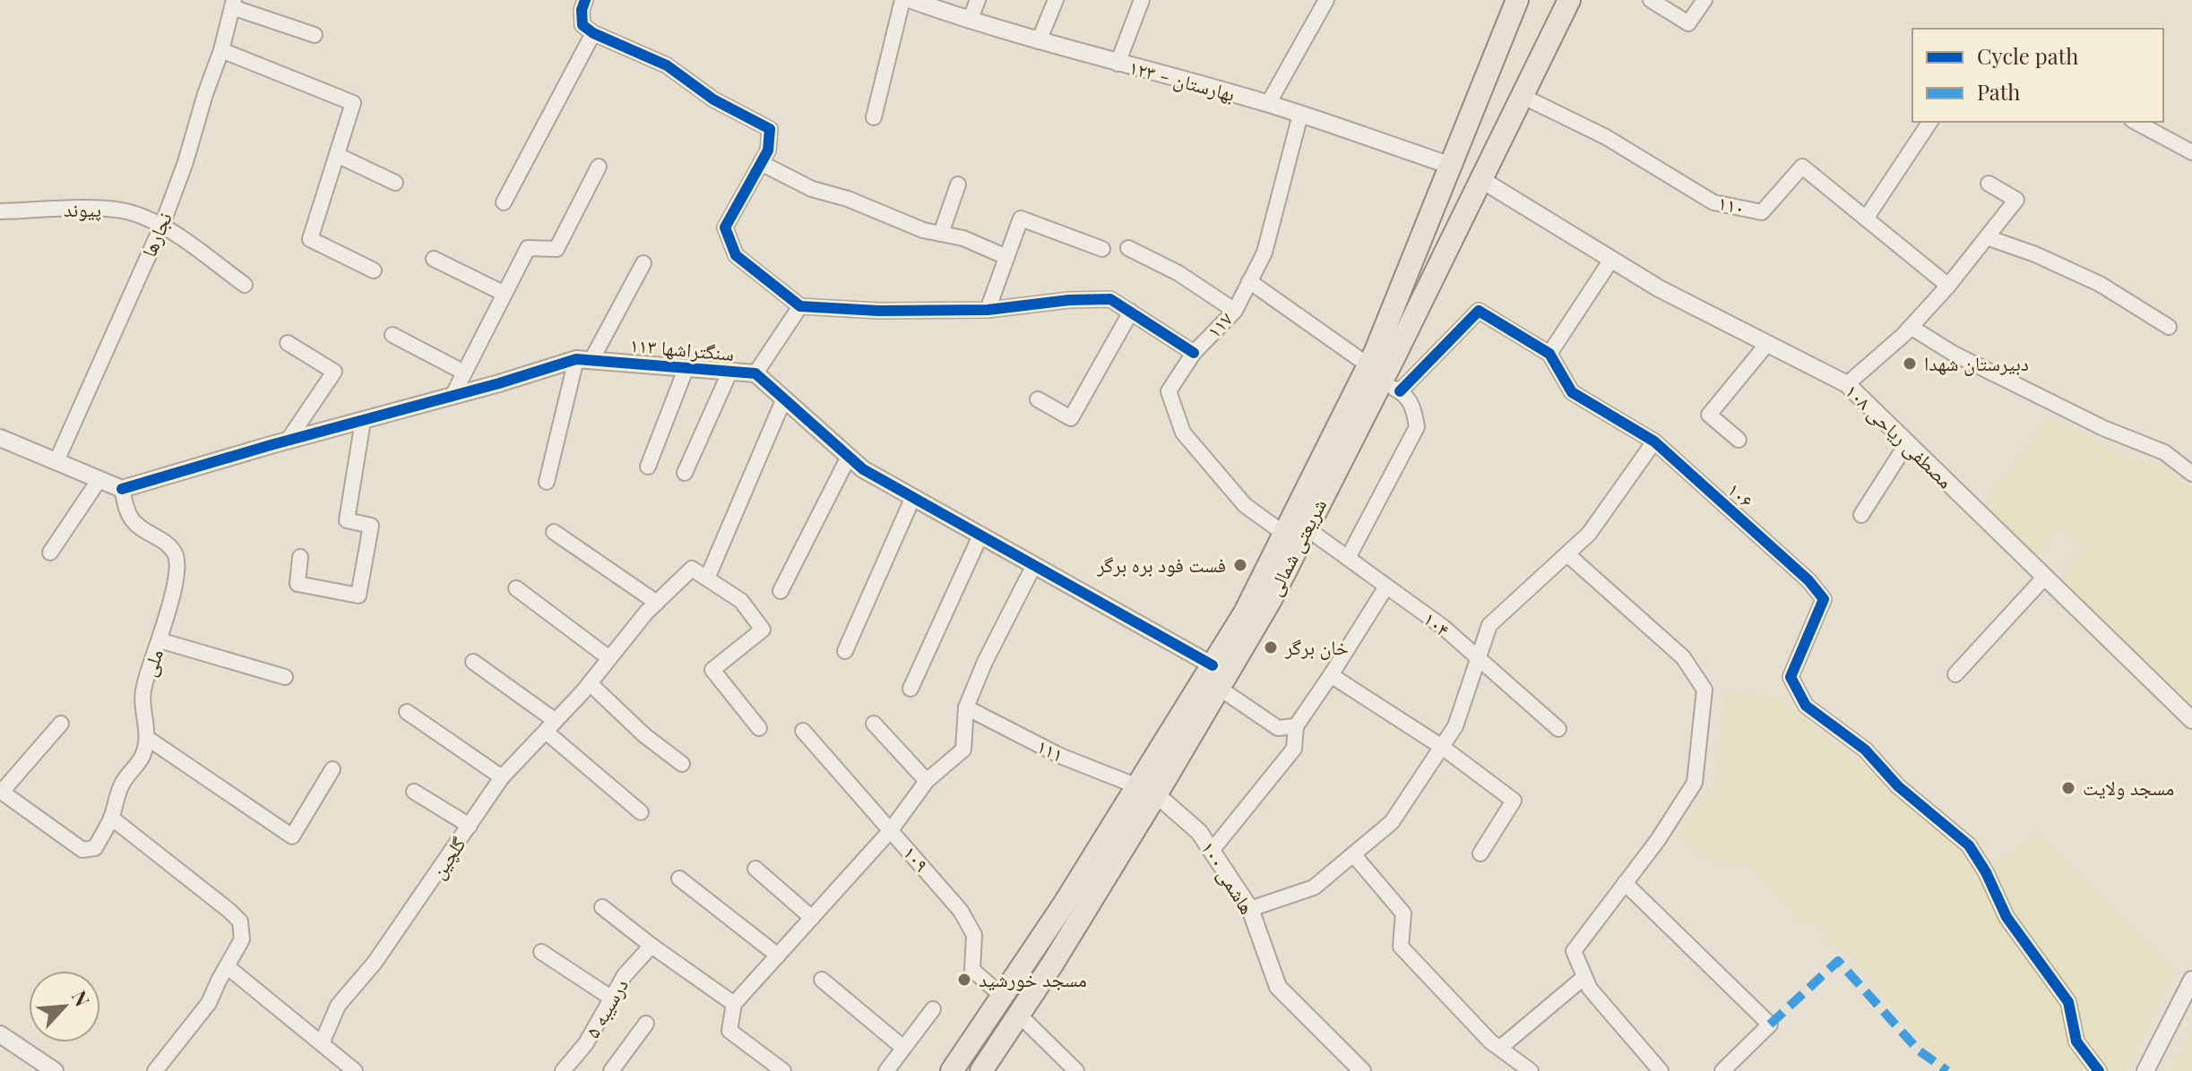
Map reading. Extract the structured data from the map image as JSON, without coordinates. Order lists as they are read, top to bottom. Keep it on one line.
{"streets":{"main road":["شریعتی شمالی"],"street":["بهارستان - ۱۲۳","۱۱۰","پیوند","نجارها","۱۱۷","سنگتراشها ۱۱۳","مصطفی ریاحی ۱۰۸","۱۰۶","۱۰۴","ملی","۱۱۱","گلچین","۱۰۹","هاشمی ۱۰۰","درسیبه ۵"]},"crossings":[["بهارستان - ۱۲۳","۱۱۷"],["بهارستان - ۱۲۳","شریعتی شمالی"],["۱۱۰","شریعتی شمالی"],["پیوند","نجارها"],["۱۱۷","شریعتی شمالی"],["سنگتراشها ۱۱۳","شریعتی شمالی"],["سنگتراشها ۱۱۳","ملی"],["مصطفی ریاحی ۱۰۸","شریعتی شمالی"],["۱۰۶","شریعتی شمالی"],["شریعتی شمالی","۱۰۴"],["شریعتی شمالی","۱۱۱"],["شریعتی شمالی","۱۰۹"],["شریعتی شمالی","هاشمی ۱۰۰"],["۱۱۱","هاشمی ۱۰۰"]],"places":["دبیرستان شهدا","فست فود بره برگر","خان برگر","مسجد ولایت","مسجد خورشید"],"legend":["Cycle path","Path"],"north":"top right"}
